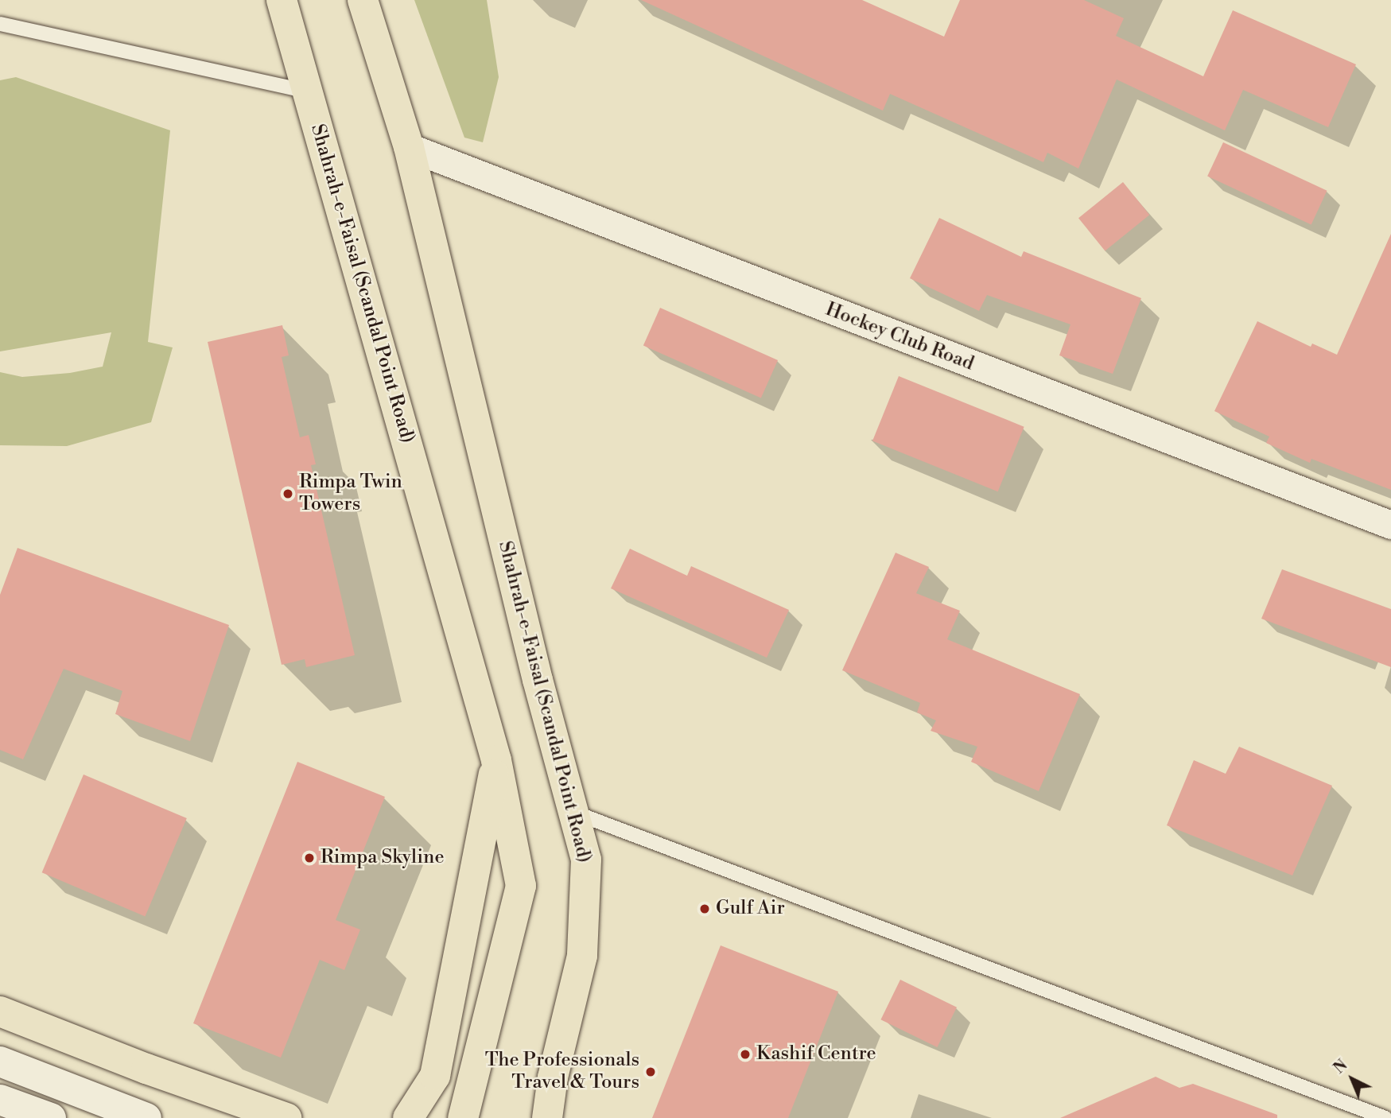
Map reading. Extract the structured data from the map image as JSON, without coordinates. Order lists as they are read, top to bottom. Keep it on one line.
{"streets":{"highway":["Shahrah-e-Faisal (Scandal Point Road)"],"street":["Hockey Club Road"]},"crossings":[["Shahrah-e-Faisal (Scandal Point Road)","Hockey Club Road"]],"places":["Rimpa Twin Towers","Rimpa Skyline","Gulf Air","Kashif Centre","The Professionals Travel & Tours"],"north":"top left"}
